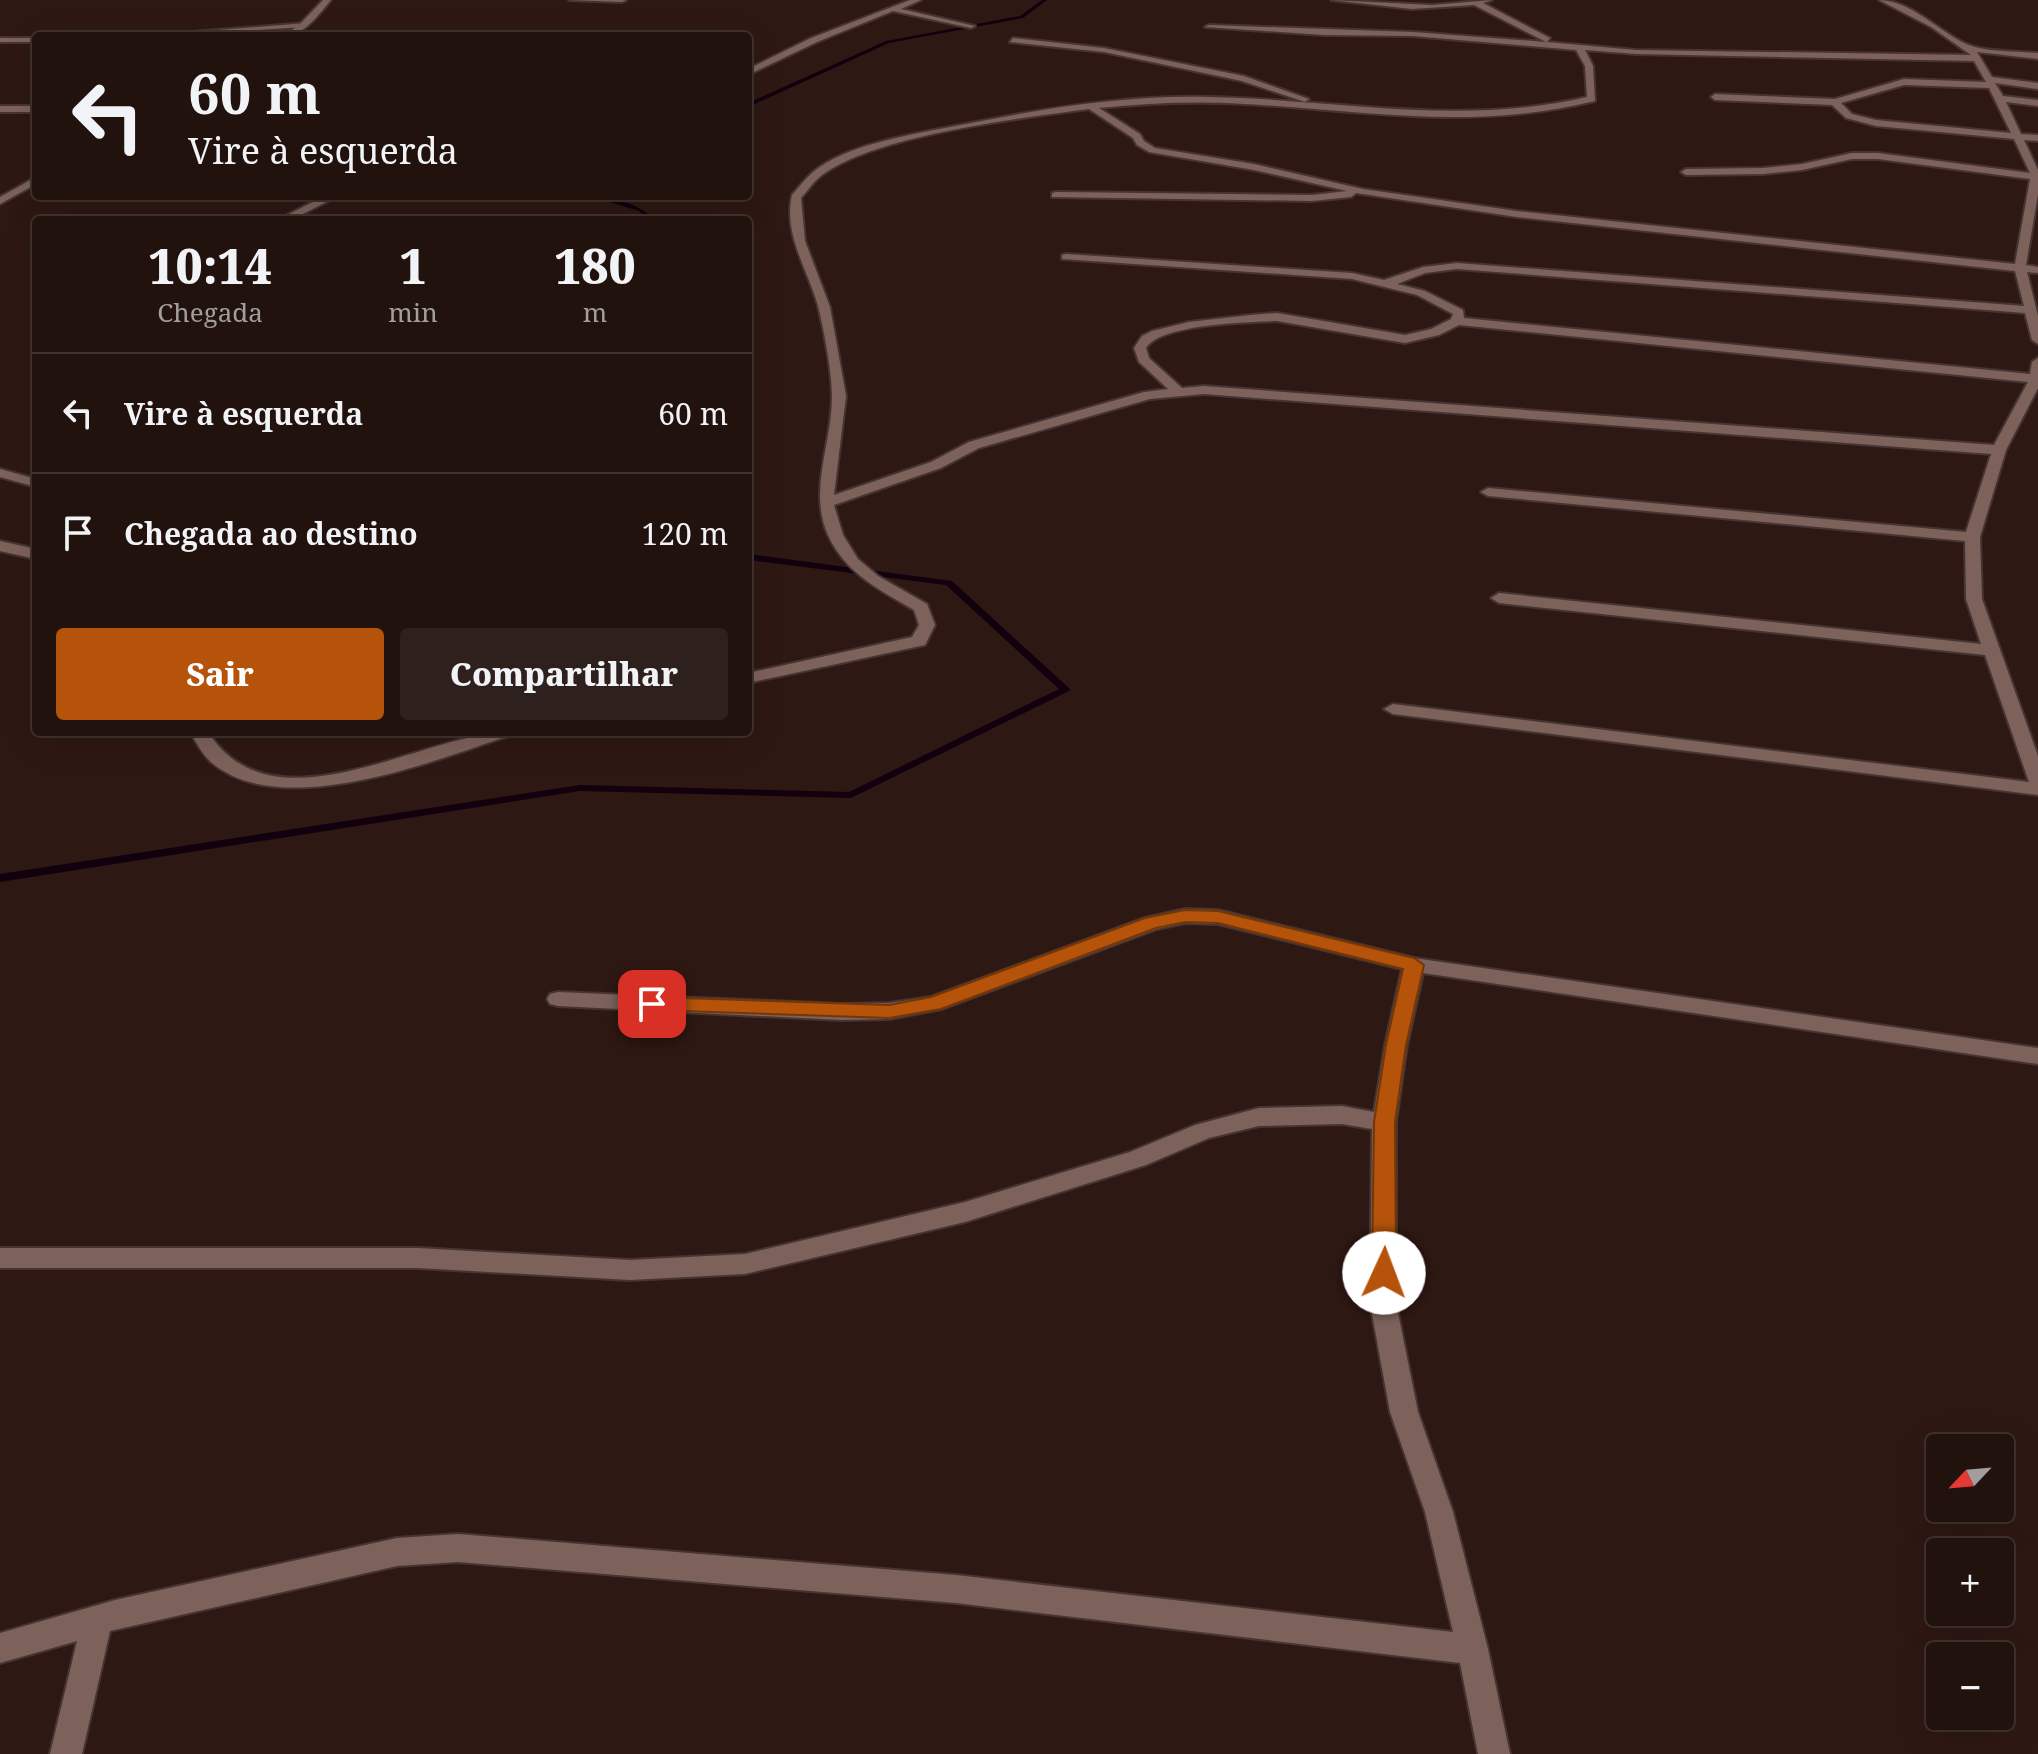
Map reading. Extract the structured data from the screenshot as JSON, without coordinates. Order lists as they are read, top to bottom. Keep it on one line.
{"north":"bottom left","page":{"turn":["60 m","Vire à esquerda"],"eta":["10:14","Chegada","1","min","180","m"],"list":[{"name":"Vire à esquerda","value":"60 m"},{"name":"Chegada ao destino","value":"120 m"}],"buttons":["Sair","Compartilhar"],"map_buttons":["+","−"]}}
